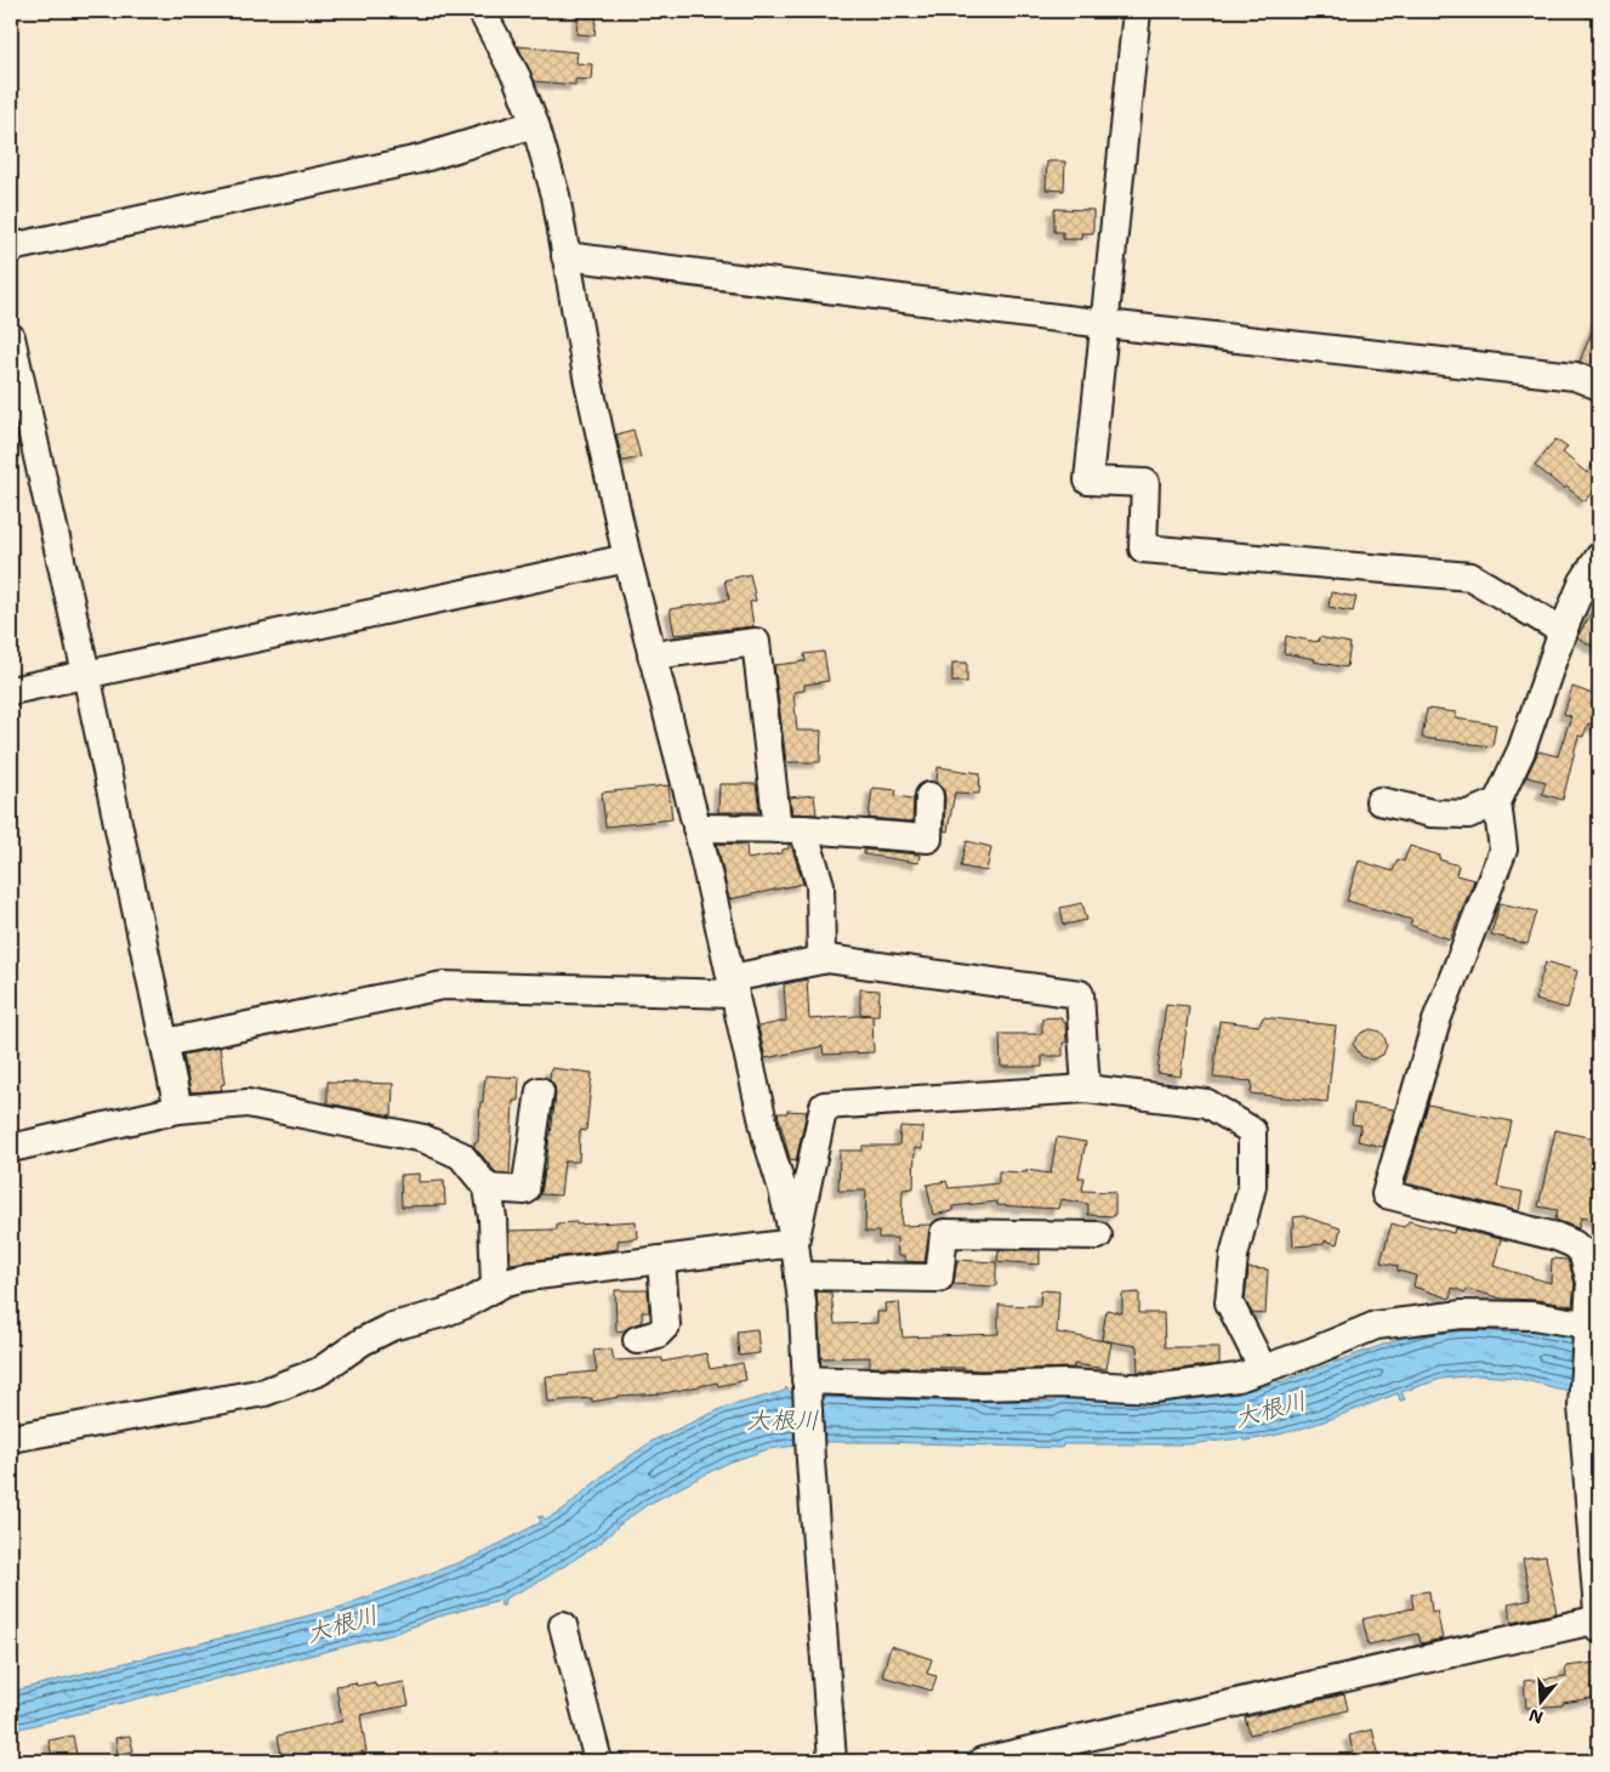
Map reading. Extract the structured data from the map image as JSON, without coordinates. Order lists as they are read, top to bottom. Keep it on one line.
{"water":["大根川"],"north":"bottom"}
